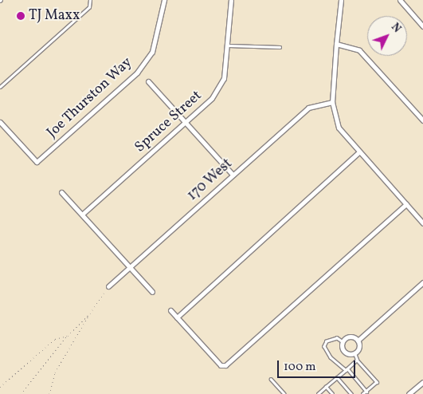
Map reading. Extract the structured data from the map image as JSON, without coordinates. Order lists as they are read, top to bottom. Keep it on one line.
{"streets":{"street":["Joe Thurston Way","Spruce Street","170 West"]},"places":["TJ Maxx"],"scale_bar":"100 m","north":"top right"}
